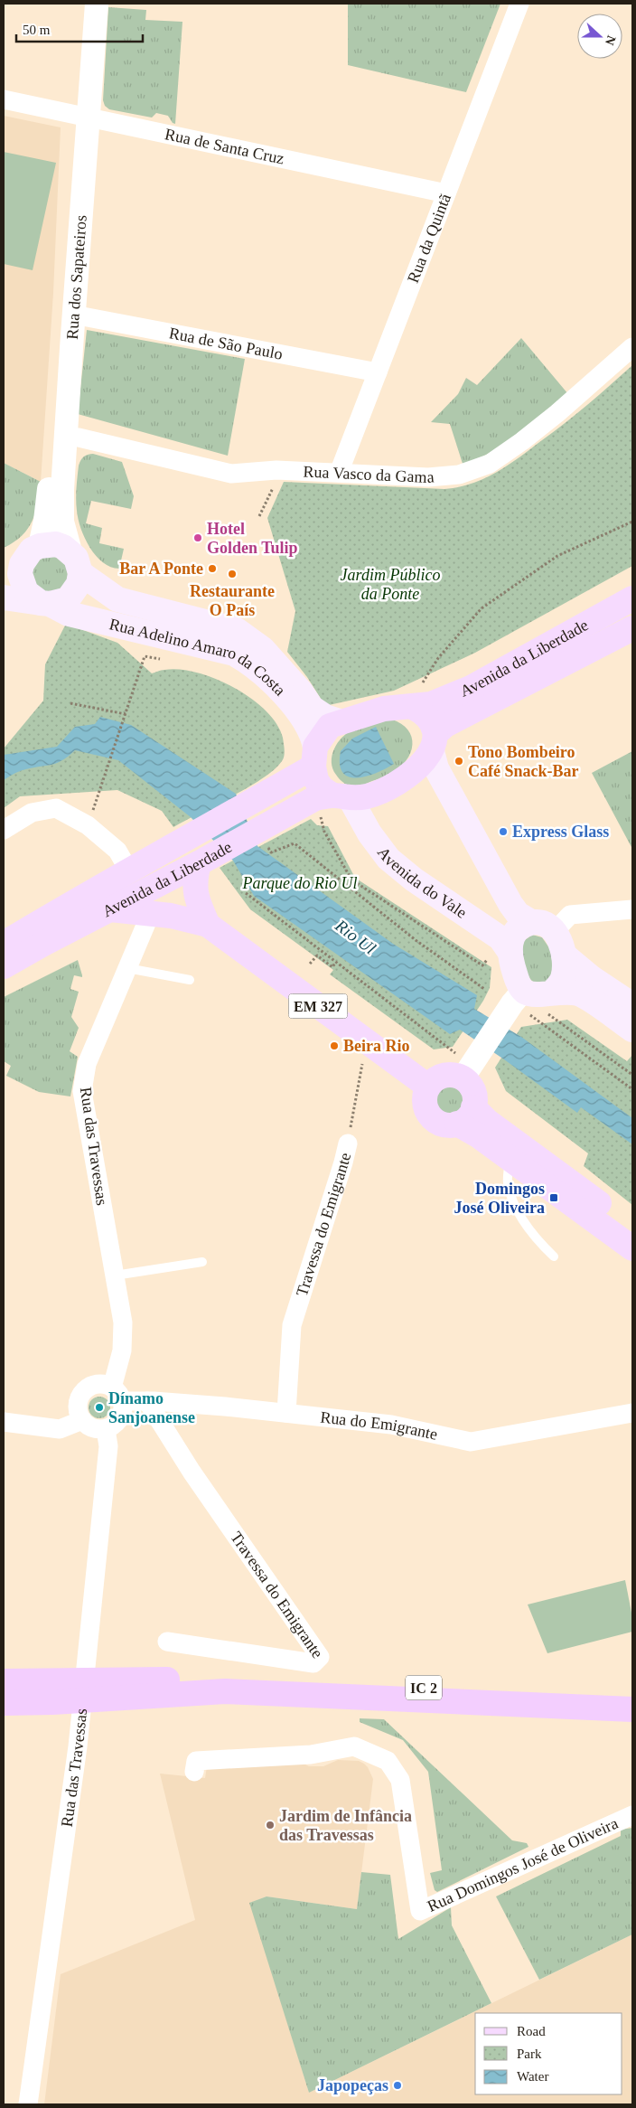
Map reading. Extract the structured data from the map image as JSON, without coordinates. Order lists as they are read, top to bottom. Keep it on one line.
{"streets":{"highway":["IC 2"],"main road":["Avenida da Liberdade","Rua Adelino Amaro da Costa","Avenida do Vale","EM 327"],"street":["Rua de Santa Cruz","Rua da Quintã","Rua dos Sapateiros","Rua de São Paulo","Rua Vasco da Gama","Rua das Travessas","Travessa do Emigrante","Rua do Emigrante","Rua Domingos José de Oliveira"]},"crossings":[["Rua de Santa Cruz","Rua da Quintã"],["Rua de Santa Cruz","Rua dos Sapateiros"],["Rua da Quintã","Rua de São Paulo"],["Rua da Quintã","Rua Vasco da Gama"],["Rua dos Sapateiros","Rua de São Paulo"],["Rua dos Sapateiros","Rua Vasco da Gama"],["Rua dos Sapateiros","Rua Adelino Amaro da Costa"],["Avenida da Liberdade","Rua Adelino Amaro da Costa"],["Avenida da Liberdade","Avenida do Vale"],["Avenida da Liberdade","EM 327"],["Rua Adelino Amaro da Costa","Avenida do Vale"],["EM 327","Rua das Travessas"],["Rua das Travessas","Rua do Emigrante"],["Travessa do Emigrante","Rua do Emigrante"]],"water":["Rio Ul"],"parks":["Jardim Público da Ponte","Parque do Rio Ul"],"places":{"other":["Hotel Golden Tulip","Bar A Ponte","Restaurante O País","Tono Bombeiro Café Snack-Bar","Express Glass","Beira Rio","Dínamo Sanjoanense","Jardim de Infância das Travessas","Japopeças"],"transit":["Domingos José Oliveira"]},"legend":["Road","Park","Water"],"scale_bar":"50 m","north":"right"}
